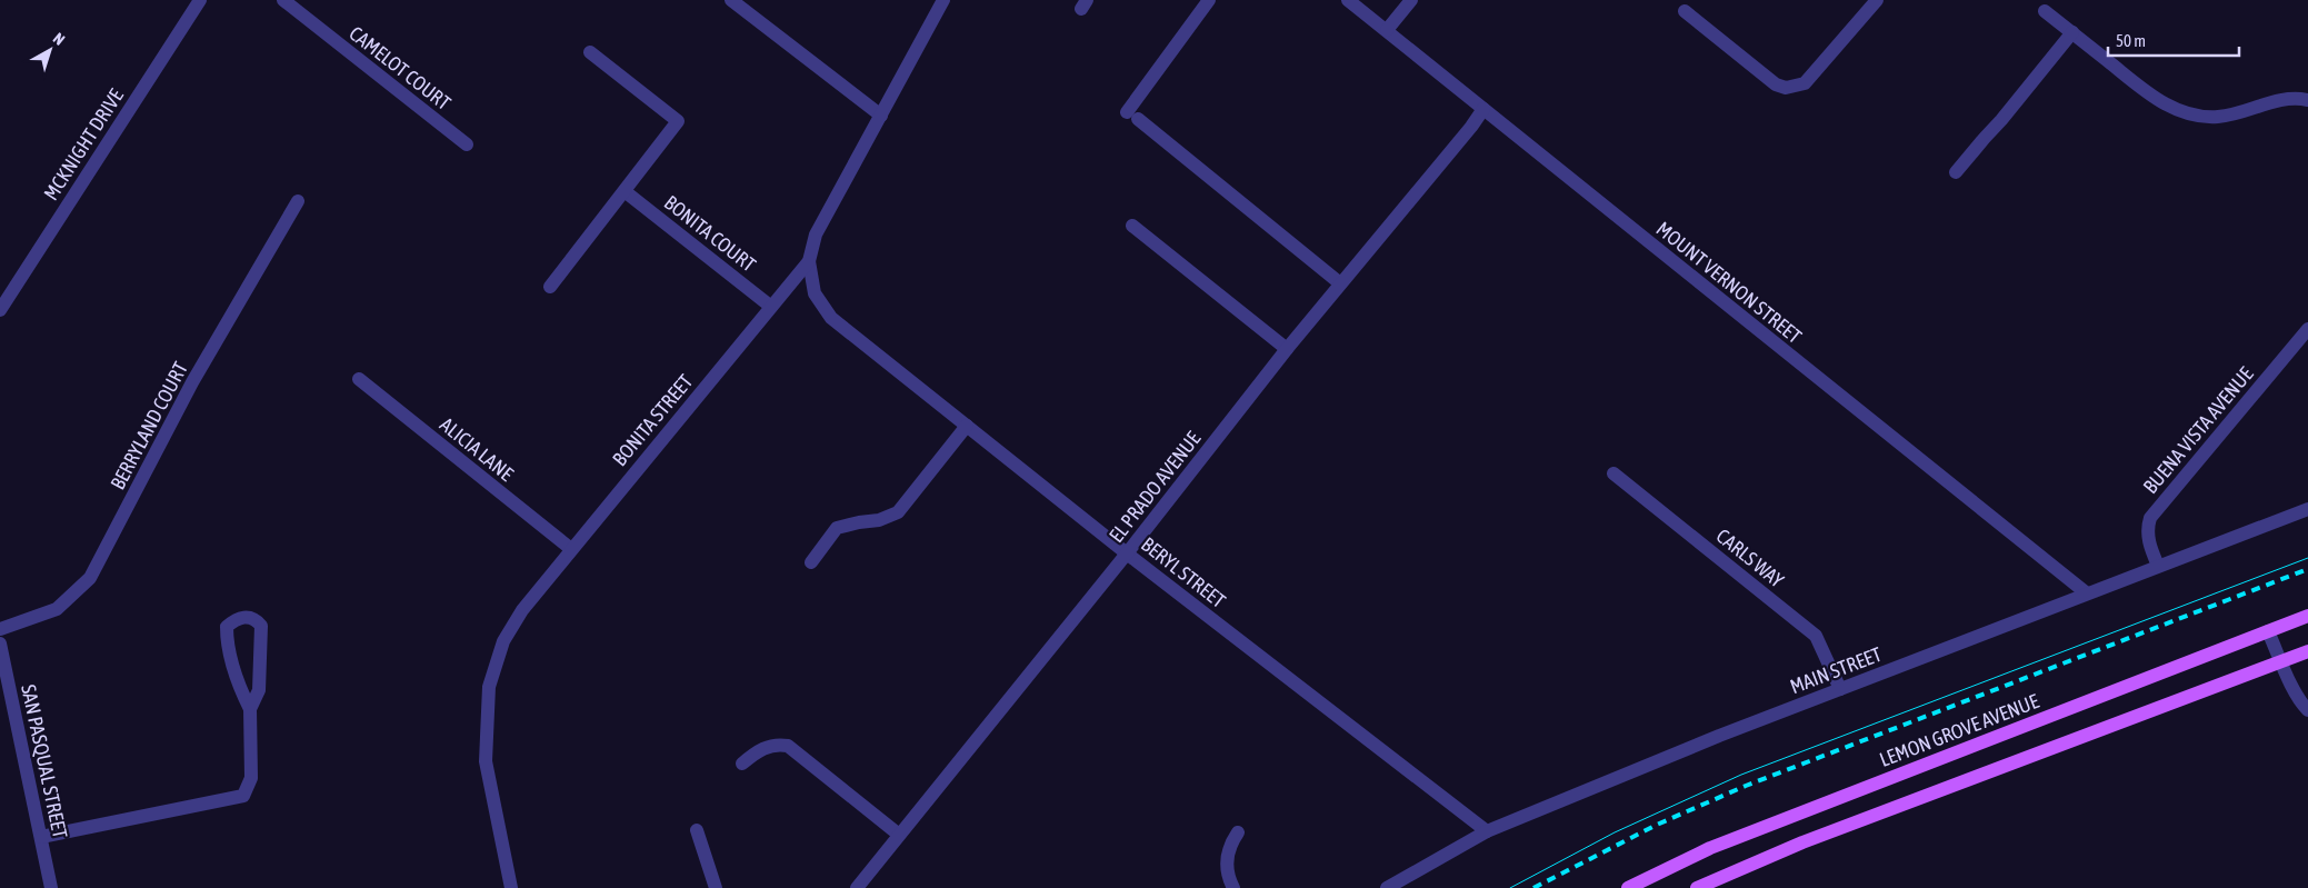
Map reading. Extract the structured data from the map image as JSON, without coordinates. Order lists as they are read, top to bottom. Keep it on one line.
{"streets":{"main road":["LEMON GROVE AVENUE"],"street":["CAMELOT COURT","MCKNIGHT DRIVE","BONITA COURT","MOUNT VERNON STREET","BONITA STREET","BERRYLAND COURT","BUENA VISTA AVENUE","ALICIA LANE","EL PRADO AVENUE","CARLS WAY","BERYL STREET","MAIN STREET","SAN PASQUAL STREET"]},"crossings":[["BONITA COURT","BONITA STREET"],["MOUNT VERNON STREET","EL PRADO AVENUE"],["MOUNT VERNON STREET","MAIN STREET"],["BONITA STREET","ALICIA LANE"],["BONITA STREET","BERYL STREET"],["BUENA VISTA AVENUE","MAIN STREET"],["EL PRADO AVENUE","BERYL STREET"],["CARLS WAY","MAIN STREET"],["BERYL STREET","MAIN STREET"]],"scale_bar":"50 m","north":"top right"}
